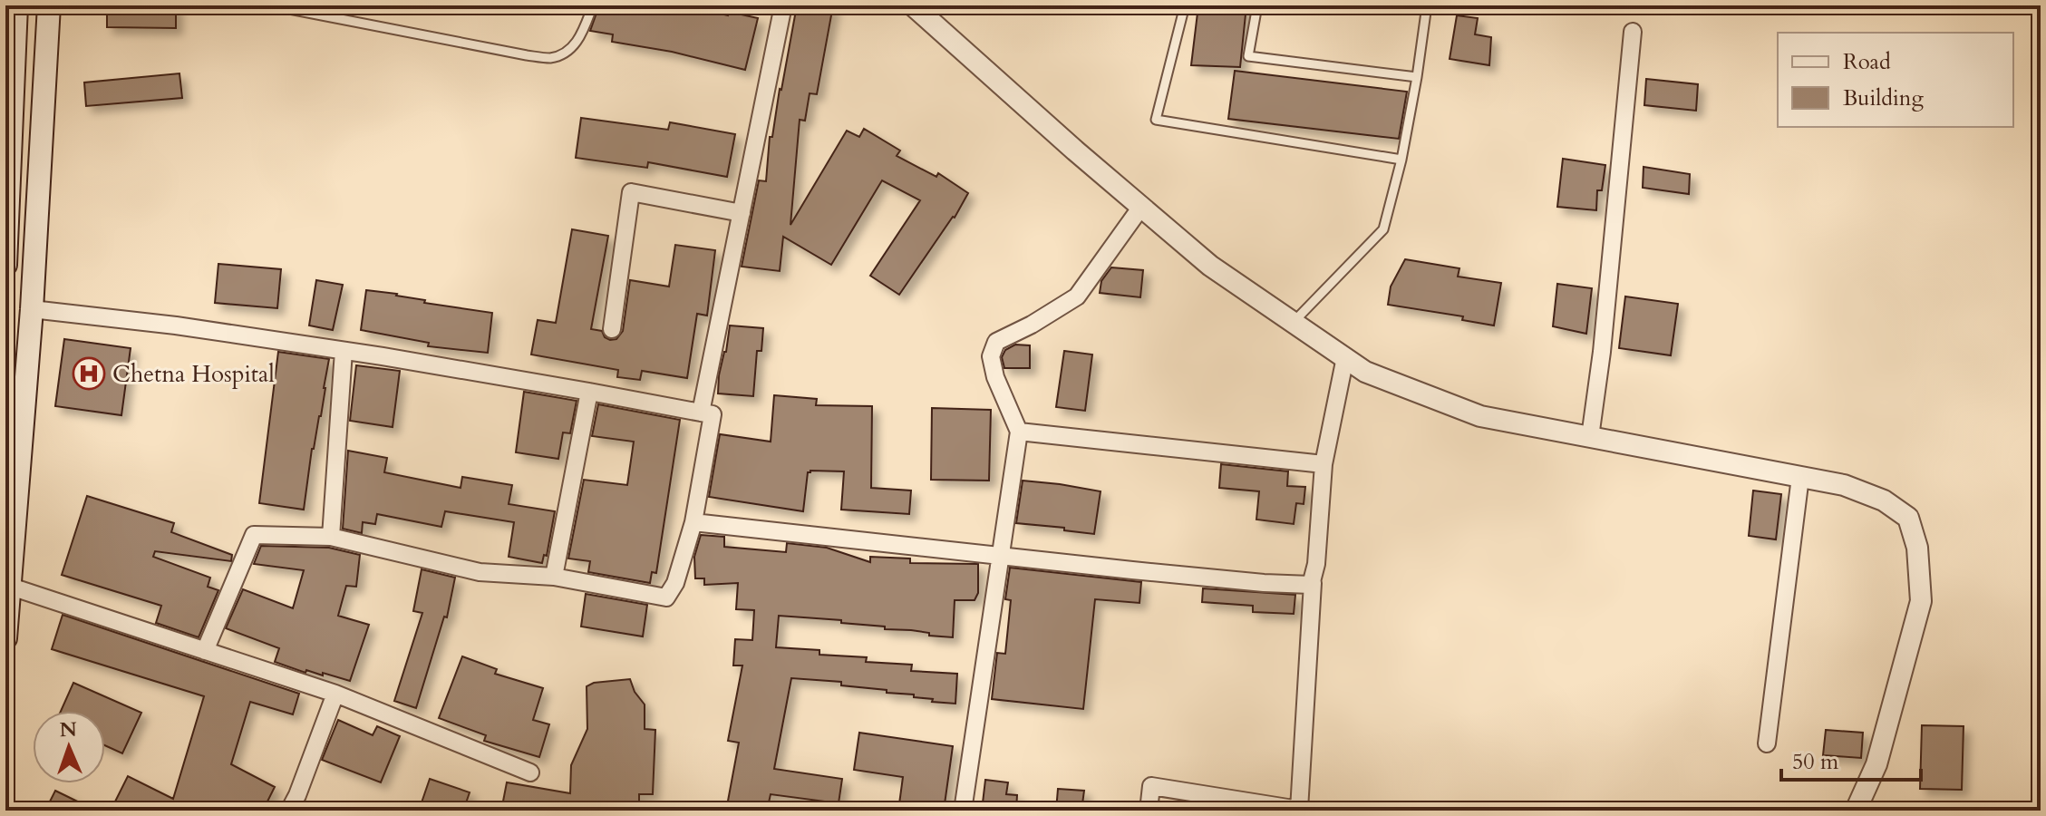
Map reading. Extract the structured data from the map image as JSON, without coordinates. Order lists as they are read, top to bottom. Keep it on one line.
{"places":{"hospital":["Chetna Hospital"]},"legend":["Road","Building"],"scale_bar":"50 m","north":"top"}
